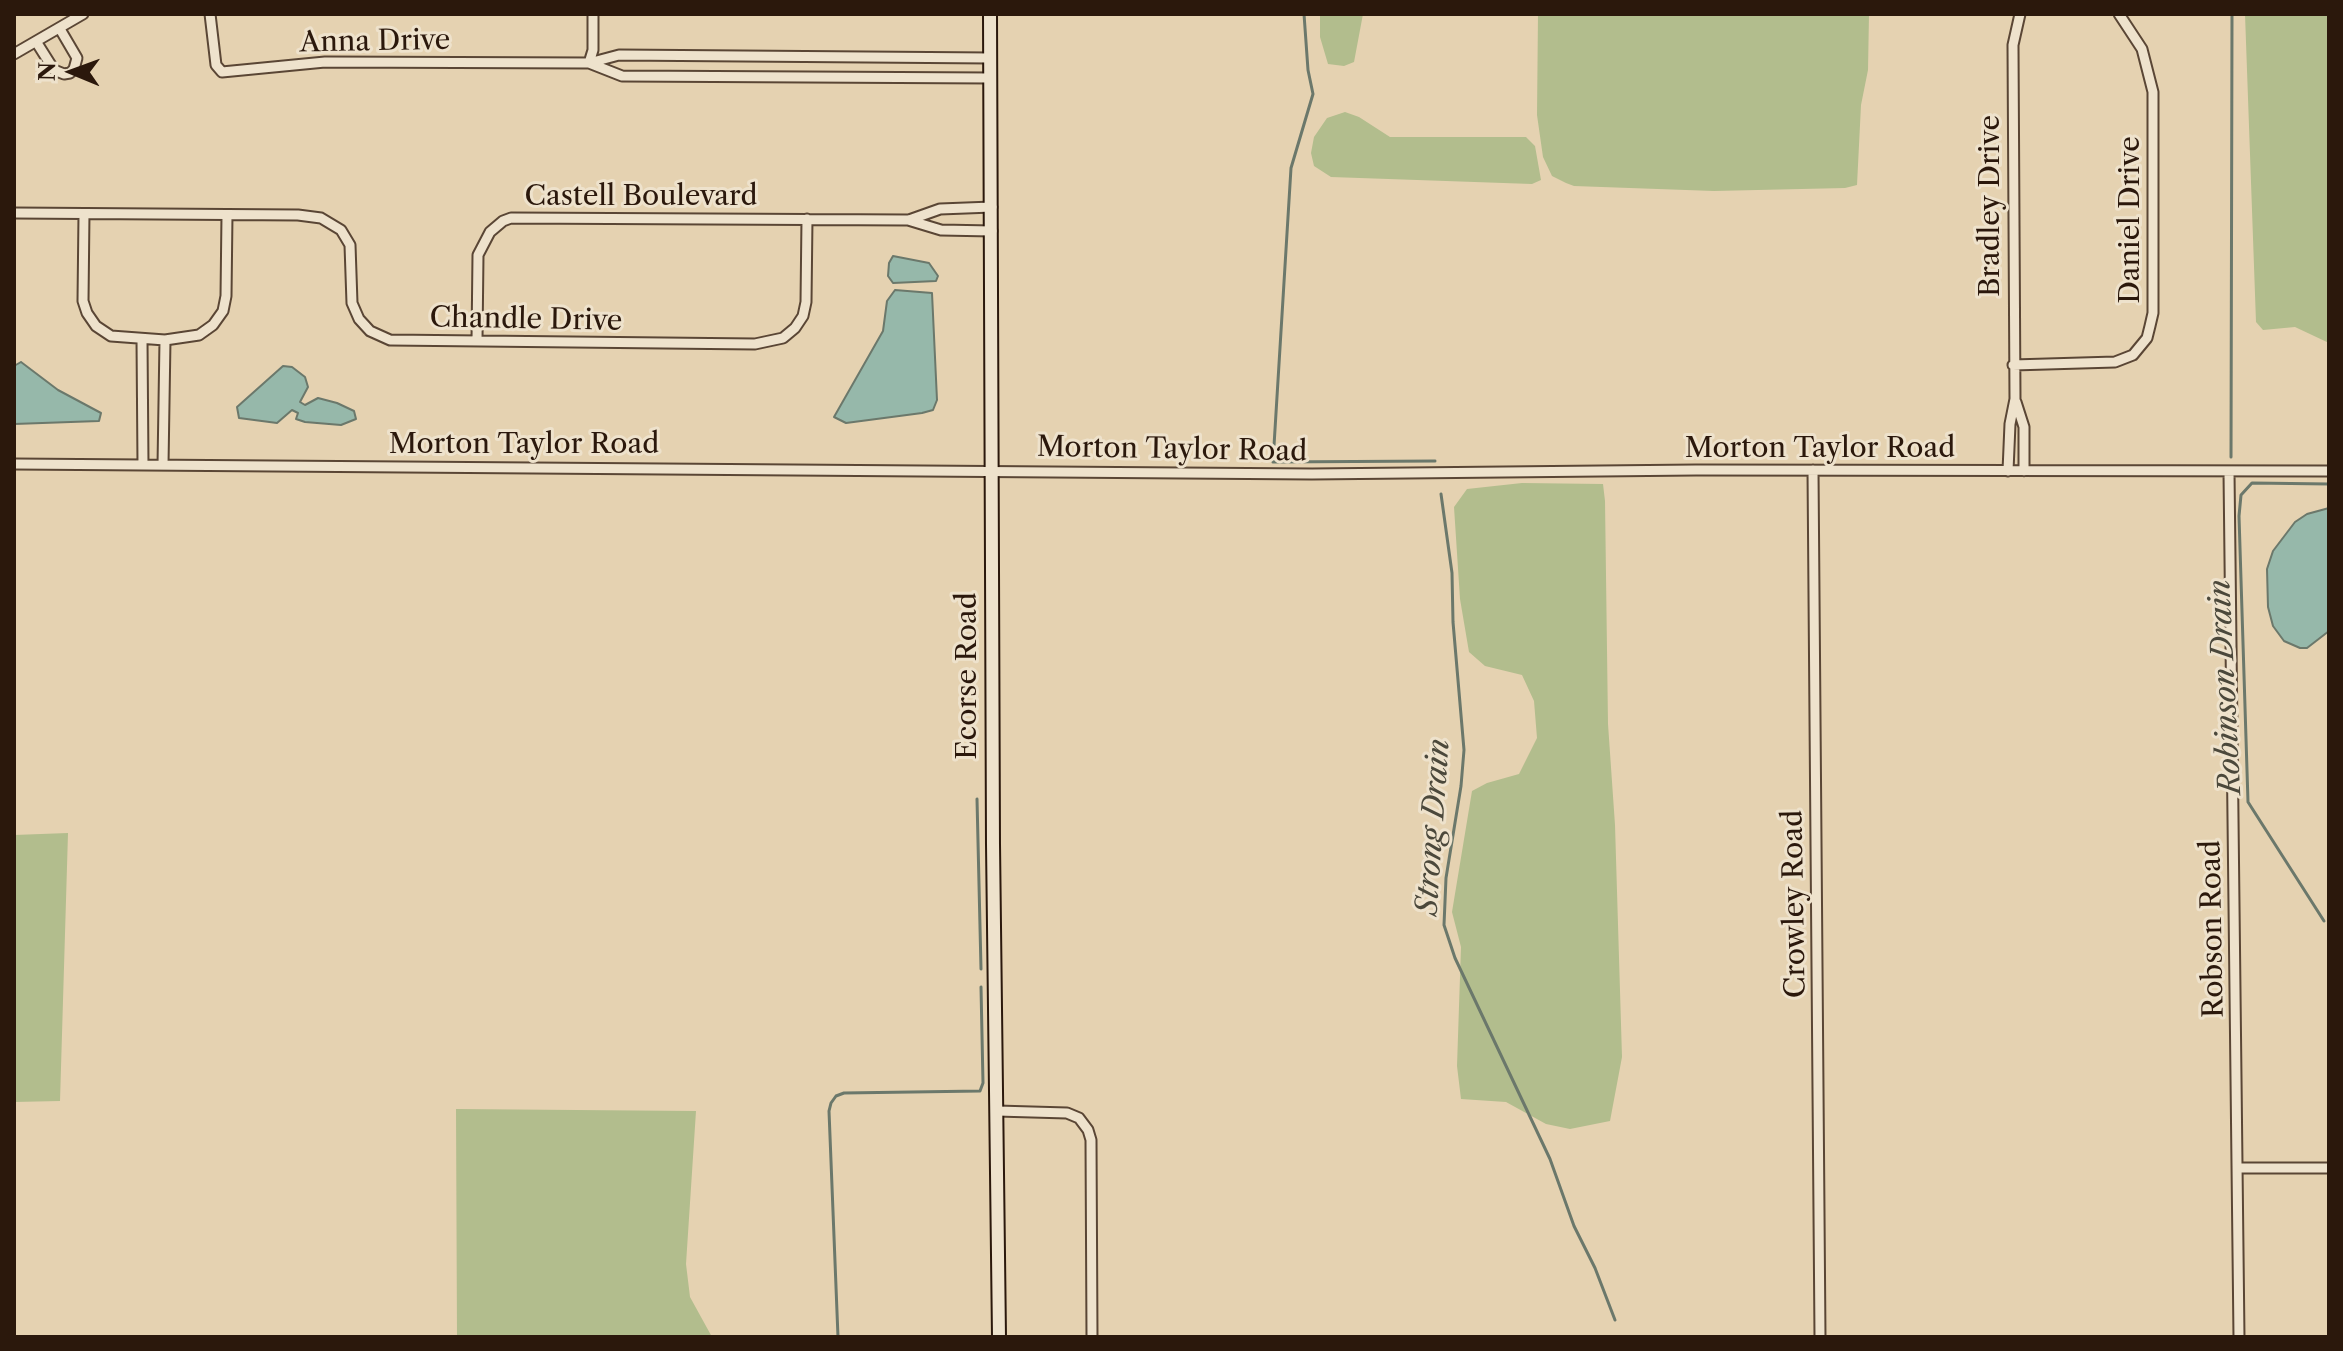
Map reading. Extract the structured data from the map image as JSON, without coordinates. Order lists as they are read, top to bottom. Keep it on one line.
{"streets":{"main road":["Ecorse Road"],"street":["Anna Drive","Castell Boulevard","Bradley Drive","Daniel Drive","Chandle Drive","Morton Taylor Road","Crowley Road","Robson Road"]},"crossings":[["Anna Drive","Ecorse Road"],["Castell Boulevard","Chandle Drive"],["Castell Boulevard","Ecorse Road"],["Bradley Drive","Daniel Drive"],["Bradley Drive","Morton Taylor Road"],["Morton Taylor Road","Ecorse Road"],["Morton Taylor Road","Crowley Road"],["Morton Taylor Road","Robson Road"]],"water":["Robinson Drain","Strong Drain"],"north":"left"}
